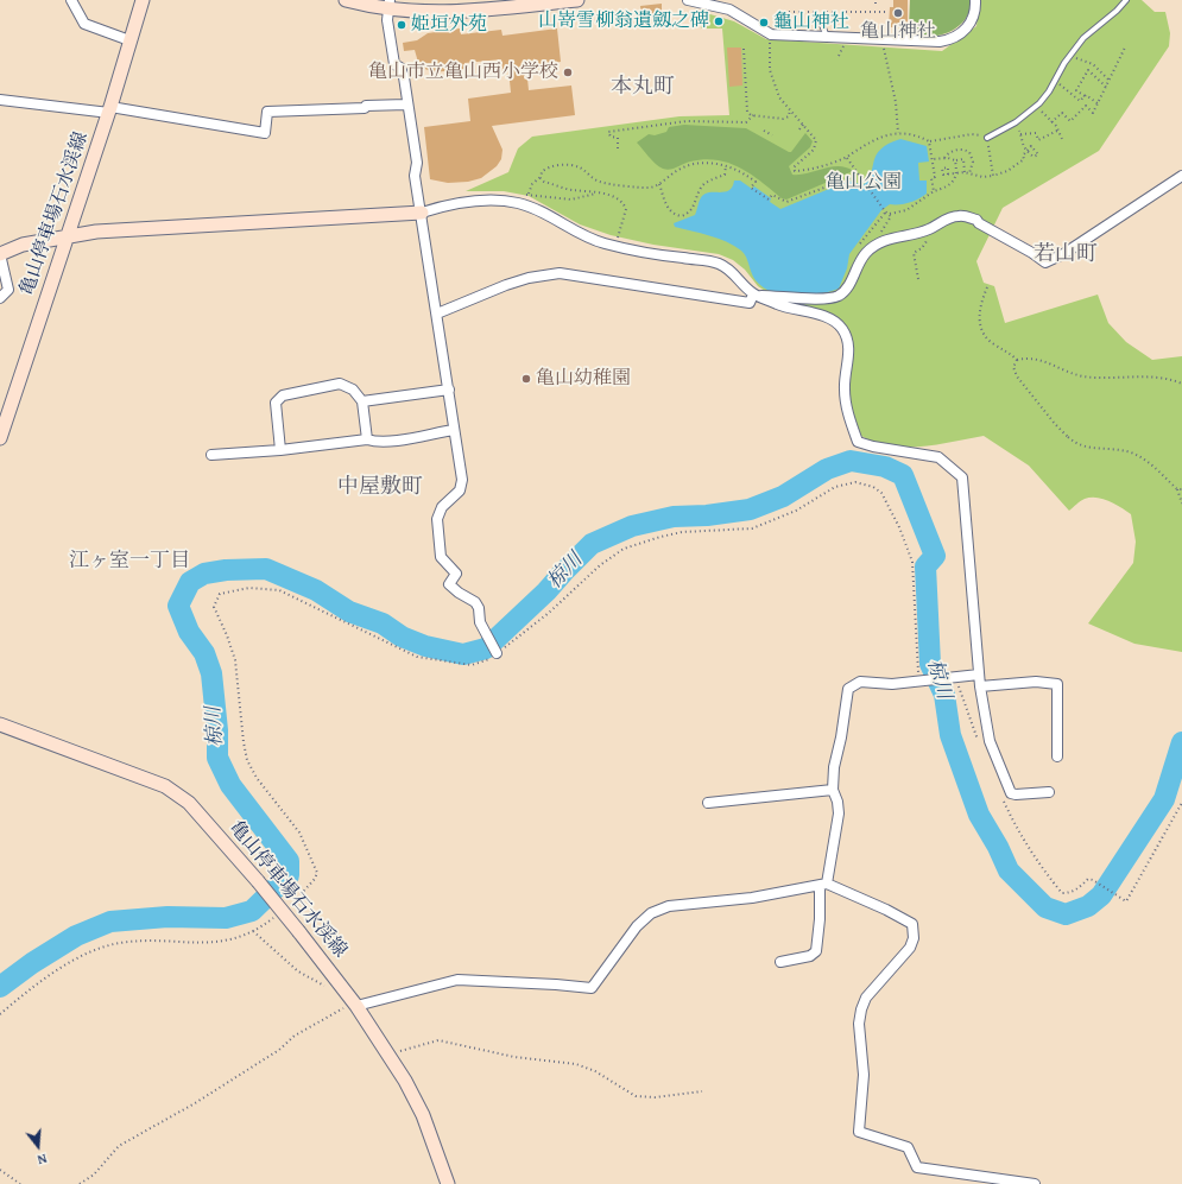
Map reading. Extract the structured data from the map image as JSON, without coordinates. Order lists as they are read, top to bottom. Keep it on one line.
{"streets":{"main road":["亀山停車場石水渓線"]},"districts":["本丸町","若山町","中屋敷町","江ヶ室一丁目"],"water":["椋川"],"parks":["亀山公園"],"places":["亀山神社","山嵜雪柳翁遺劔之碑","龜山神社","姫垣外苑","亀山市立亀山西小学校","亀山幼稚園"],"north":"bottom"}
